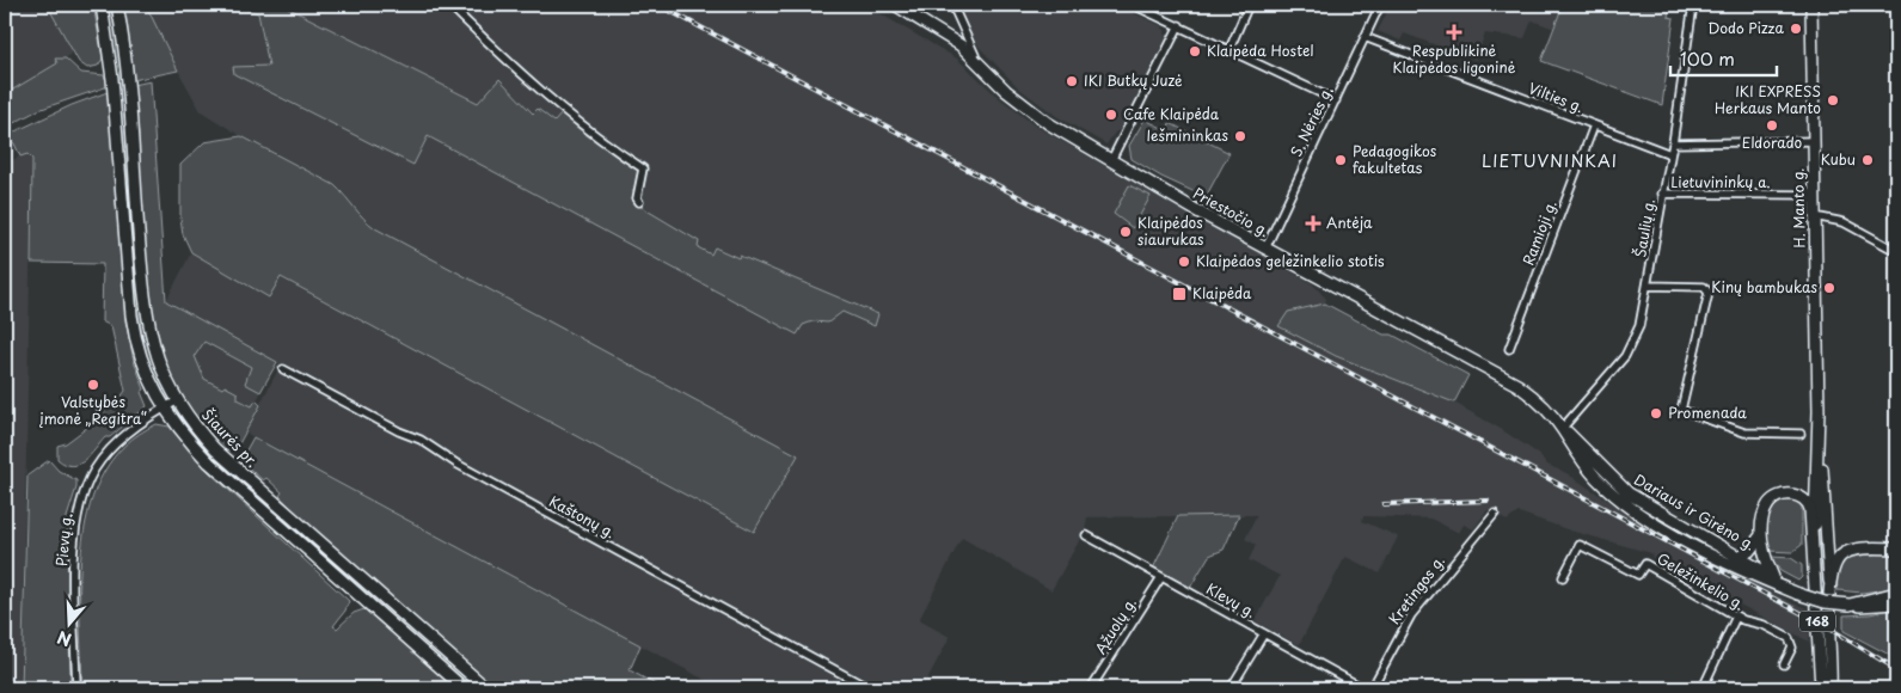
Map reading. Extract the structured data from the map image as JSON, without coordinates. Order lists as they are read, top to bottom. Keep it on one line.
{"streets":{"main road":["H. Manto g.","Priestočio g.","Šiaurės pr.","Dariaus ir Girėno g.","168"],"street":["Vilties g.","S. Nėries g.","Lietuvininkų a.","Šaulių g.","Ramioji g.","Kaštonų g.","Pievų g.","Geležinkelio g.","Kretingos g.","Klevų g.","Ąžuolų g."]},"crossings":[["Vilties g.","S. Nėries g."],["Vilties g.","Šaulių g."],["Vilties g.","Ramioji g."],["S. Nėries g.","Priestočio g."],["Lietuvininkų a.","H. Manto g."],["Lietuvininkų a.","Šaulių g."],["Priestočio g.","Šaulių g."],["Priestočio g.","Dariaus ir Girėno g."],["Šaulių g.","Dariaus ir Girėno g."],["Šiaurės pr.","Pievų g."],["Klevų g.","Ąžuolų g."]],"districts":["LIETUVNINKAI"],"places":{"other":["Dodo Pizza","Klaipėda Hostel","IKI Butkų Juzė","IKI EXPRESS Herkaus Manto","Cafe Klaipėda","Eldorado","Iešmininkas","Pedagogikos fakultetas","Kubu","Klaipėdos siaurukas","Klaipėdos geležinkelio stotis","Kinų bambukas","Valstybės įmonė „Regitra“","Promenada"],"health":["Respublikinė Klaipėdos ligoninė","Antėja"],"transit":["Klaipėda"]},"scale_bar":"100 m","north":"bottom"}
